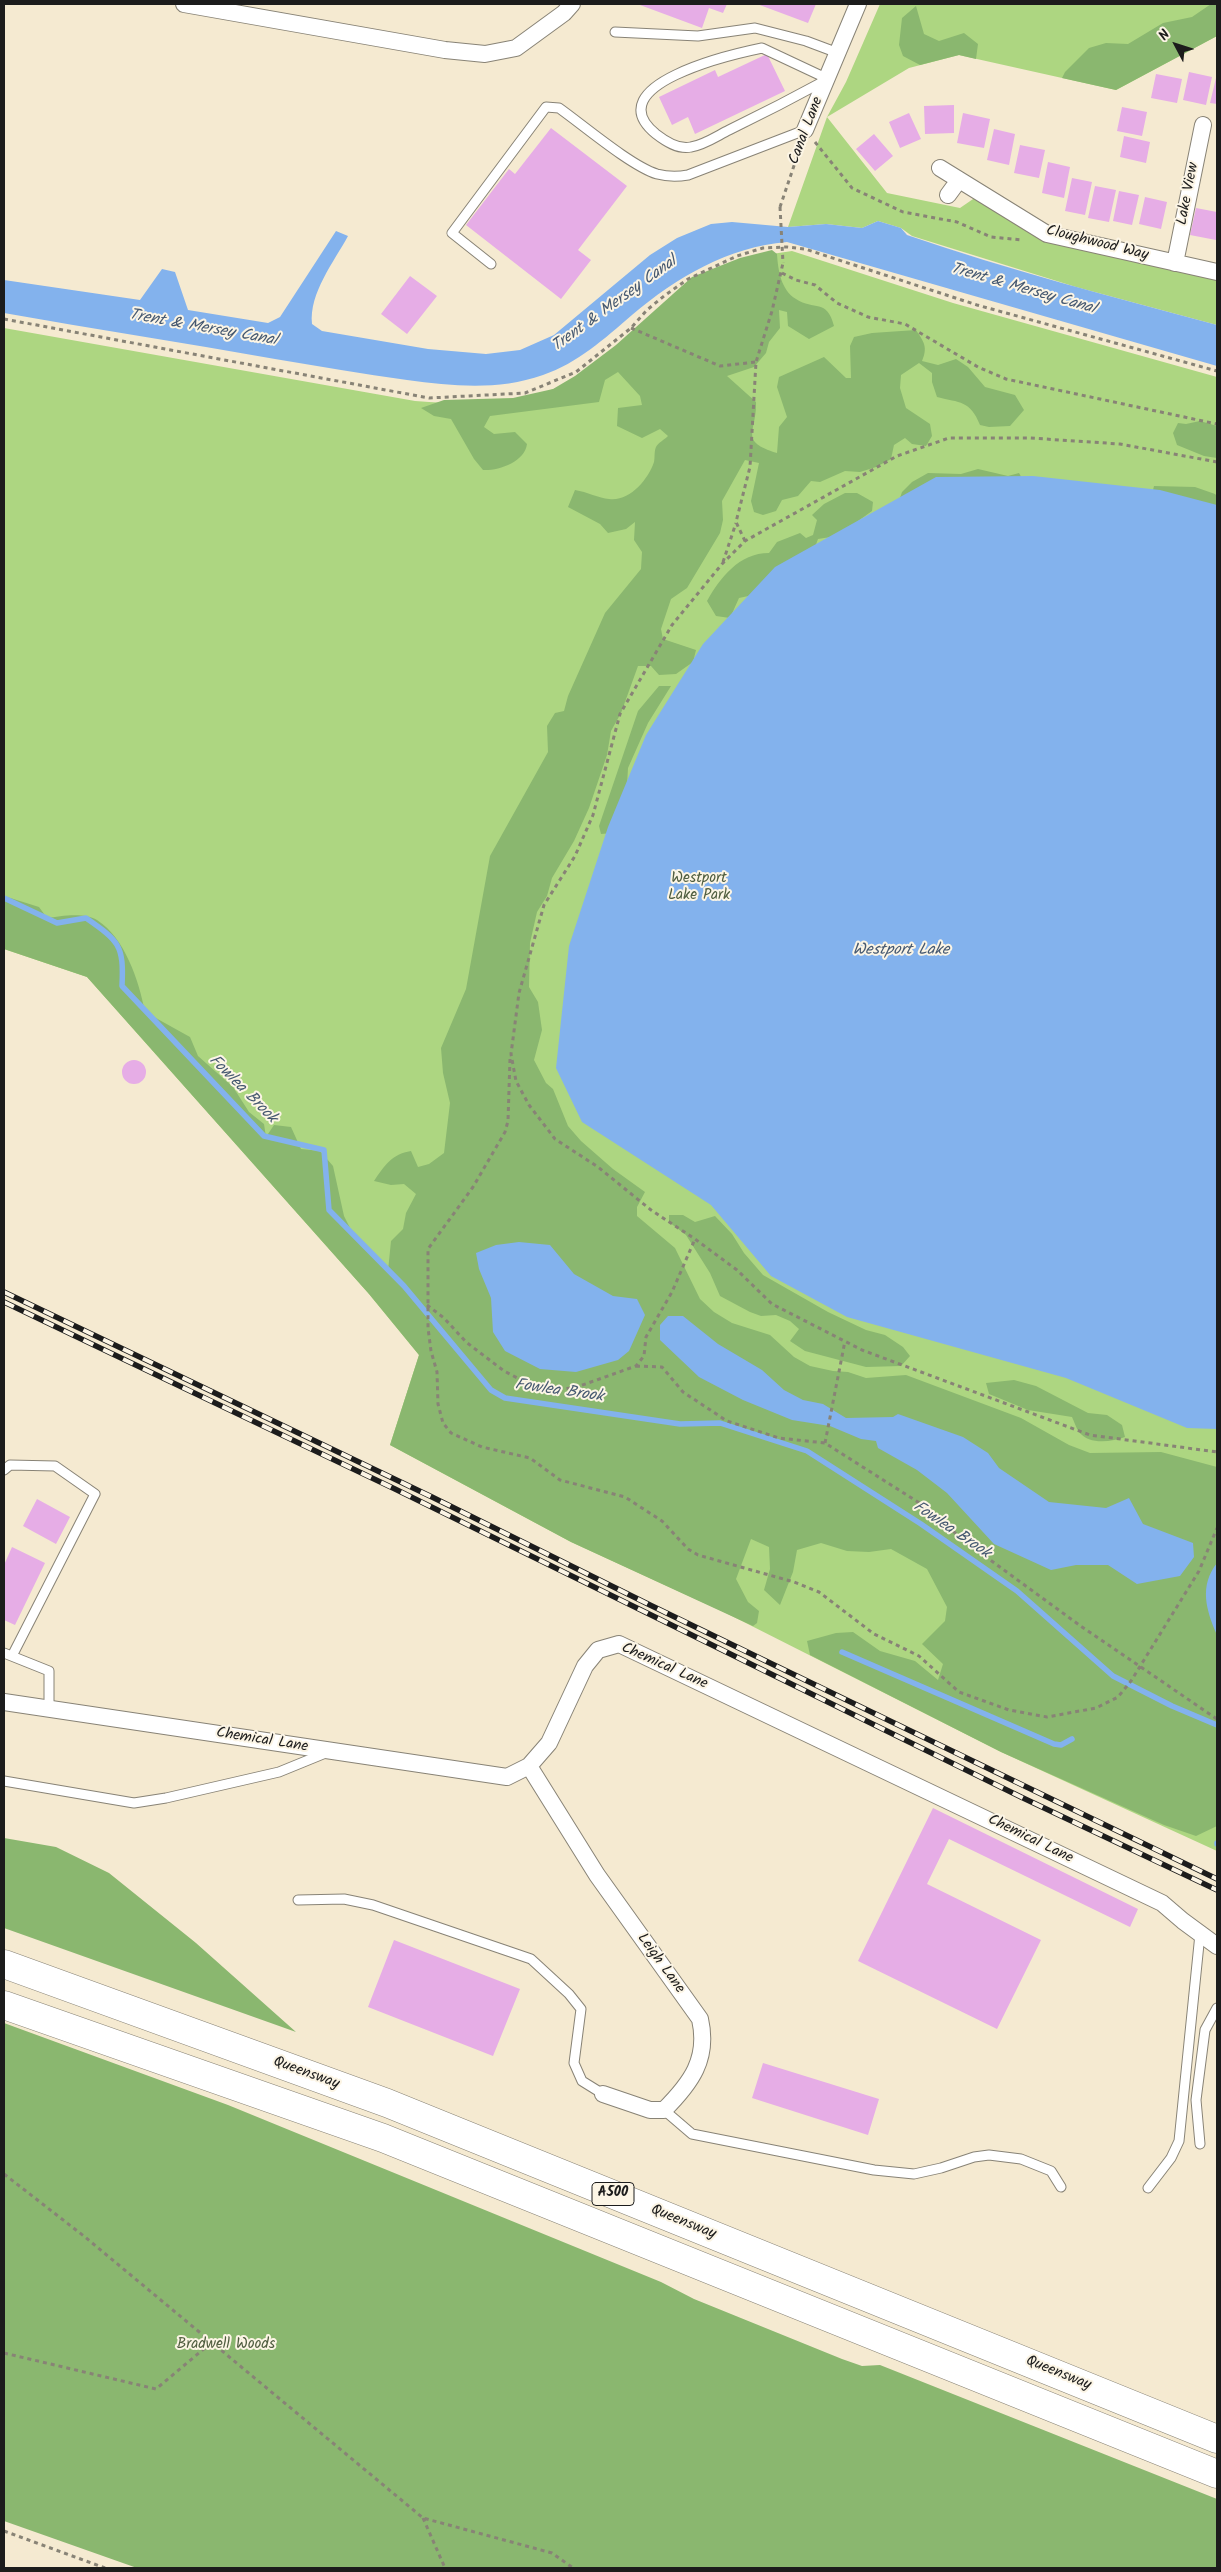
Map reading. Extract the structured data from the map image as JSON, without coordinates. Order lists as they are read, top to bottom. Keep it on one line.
{"streets":{"highway":["Queensway","A500"],"street":["Canal Lane","Lake View","Cloughwood Way","Chemical Lane","Leigh Lane"]},"crossings":[["Lake View","Cloughwood Way"],["Chemical Lane","Leigh Lane"]],"water":["Trent & Mersey Canal","Westport Lake","Fowlea Brook"],"parks":["Westport Lake Park","Bradwell Woods"],"north":"top left"}
